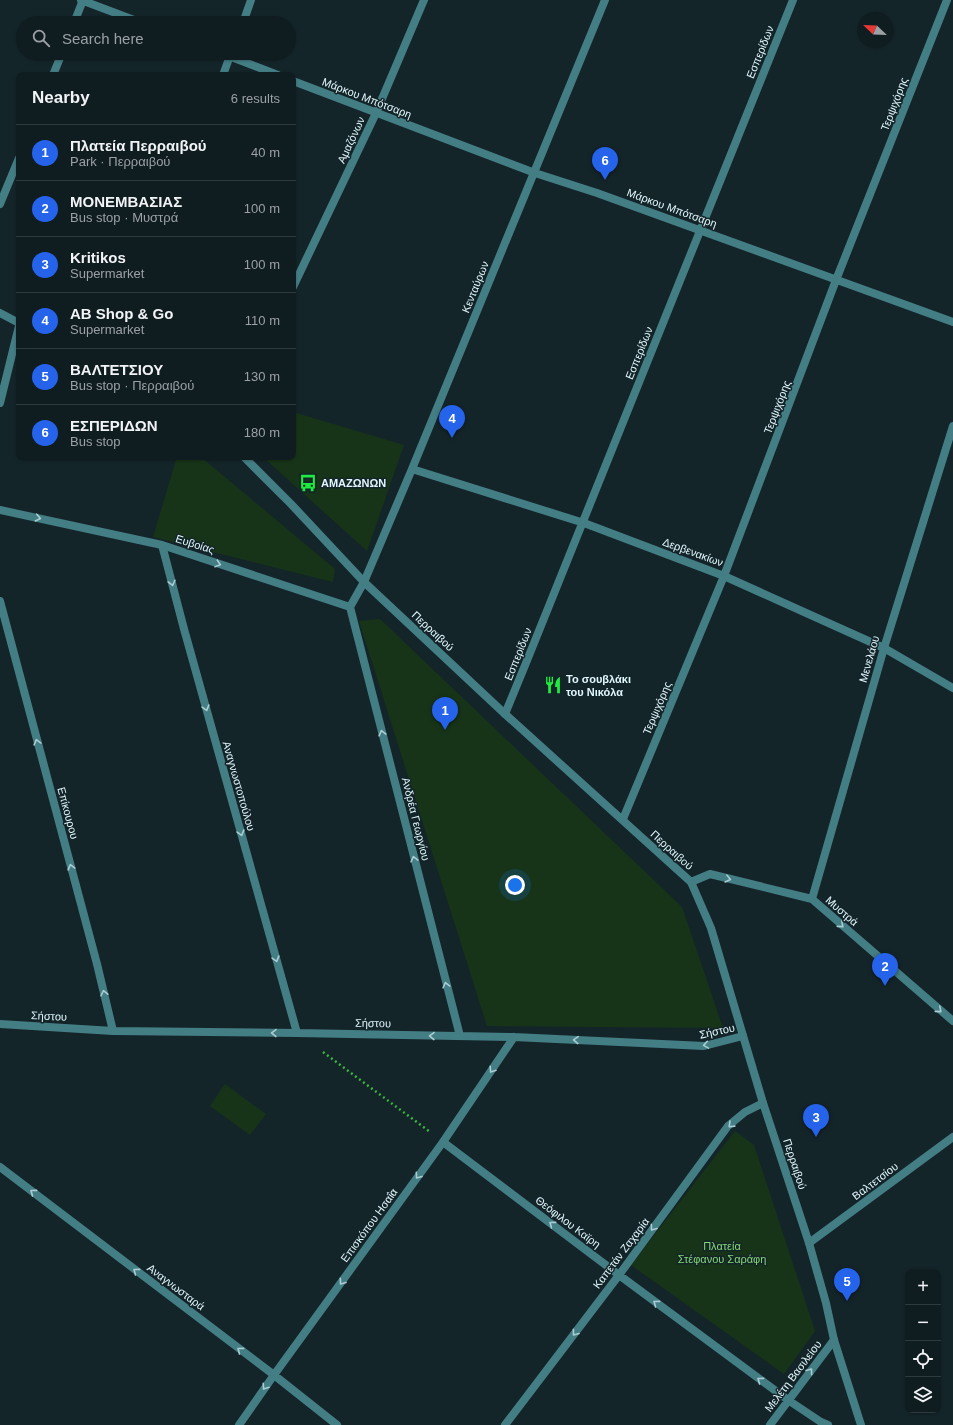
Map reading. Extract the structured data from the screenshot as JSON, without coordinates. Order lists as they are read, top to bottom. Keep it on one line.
{"streets":{"street":["Εσπερίδων","Μάρκου Μπότσαρη","Τερψιχόρης","Αμαζόνων","Κενταύρων","Ευβοίας","Δερβενακίων","Περραιβού","Μενελάου","Αναγνωστοπούλου","Επίκουρου","Ανδρέα Γεωργίου","Μυστρά","Σήστου","Βαλτετσίου","Θεόφιλου Καϊρη","Επισκόπου Ησαΐα","Καπετάν Ζαχαρία","Αναγνωσταρά","Μελέτη Βασιλείου"]},"crossings":[["Εσπερίδων","Μάρκου Μπότσαρη"],["Εσπερίδων","Δερβενακίων"],["Εσπερίδων","Περραιβού"],["Μάρκου Μπότσαρη","Τερψιχόρης"],["Μάρκου Μπότσαρη","Αμαζόνων"],["Μάρκου Μπότσαρη","Κενταύρων"],["Τερψιχόρης","Δερβενακίων"],["Τερψιχόρης","Περραιβού"],["Κενταύρων","Δερβενακίων"],["Κενταύρων","Περραιβού"],["Ευβοίας","Αναγνωστοπούλου"],["Ευβοίας","Ανδρέα Γεωργίου"],["Δερβενακίων","Μενελάου"],["Περραιβού","Μυστρά"],["Περραιβού","Σήστου"],["Περραιβού","Βαλτετσίου"],["Περραιβού","Καπετάν Ζαχαρία"],["Περραιβού","Μελέτη Βασιλείου"],["Μενελάου","Μυστρά"],["Αναγνωστοπούλου","Σήστου"],["Επίκουρου","Σήστου"],["Ανδρέα Γεωργίου","Σήστου"],["Σήστου","Επισκόπου Ησαΐα"],["Θεόφιλου Καϊρη","Επισκόπου Ησαΐα"],["Θεόφιλου Καϊρη","Καπετάν Ζαχαρία"],["Θεόφιλου Καϊρη","Μελέτη Βασιλείου"],["Επισκόπου Ησαΐα","Αναγνωσταρά"]],"one_way":["Ευβοίας","Αναγνωστοπούλου","Επίκουρου","Ανδρέα Γεωργίου","Μυστρά","Σήστου","Θεόφιλου Καϊρη","Επισκόπου Ησαΐα","Καπετάν Ζαχαρία","Αναγνωσταρά","Μελέτη Βασιλείου"],"parks":["Πλατεία Στέφανου Σαράφη"],"places":{"bus stop":["ΑΜΑΖΩΝΩΝ"],"restaurant":["Το σουβλάκι του Νικόλα"]},"north":"top left","page":{"search":"Search here","heading":["Nearby","6 results"],"list":[{"mark":"1","name":"Πλατεία Περραιβού","note":"Park · Περραιβού","value":"40 m"},{"mark":"2","name":"ΜΟΝΕΜΒΑΣΙΑΣ","note":"Bus stop · Μυστρά","value":"100 m"},{"mark":"3","name":"Kritikos","note":"Supermarket","value":"100 m"},{"mark":"4","name":"AB Shop & Go","note":"Supermarket","value":"110 m"},{"mark":"5","name":"ΒΑΛΤΕΤΣΙΟΥ","note":"Bus stop · Περραιβού","value":"130 m"},{"mark":"6","name":"ΕΣΠΕΡΙΔΩΝ","note":"Bus stop","value":"180 m"}],"pins":["6","4","1","2","3","5"],"map_buttons":["+","−"]}}
